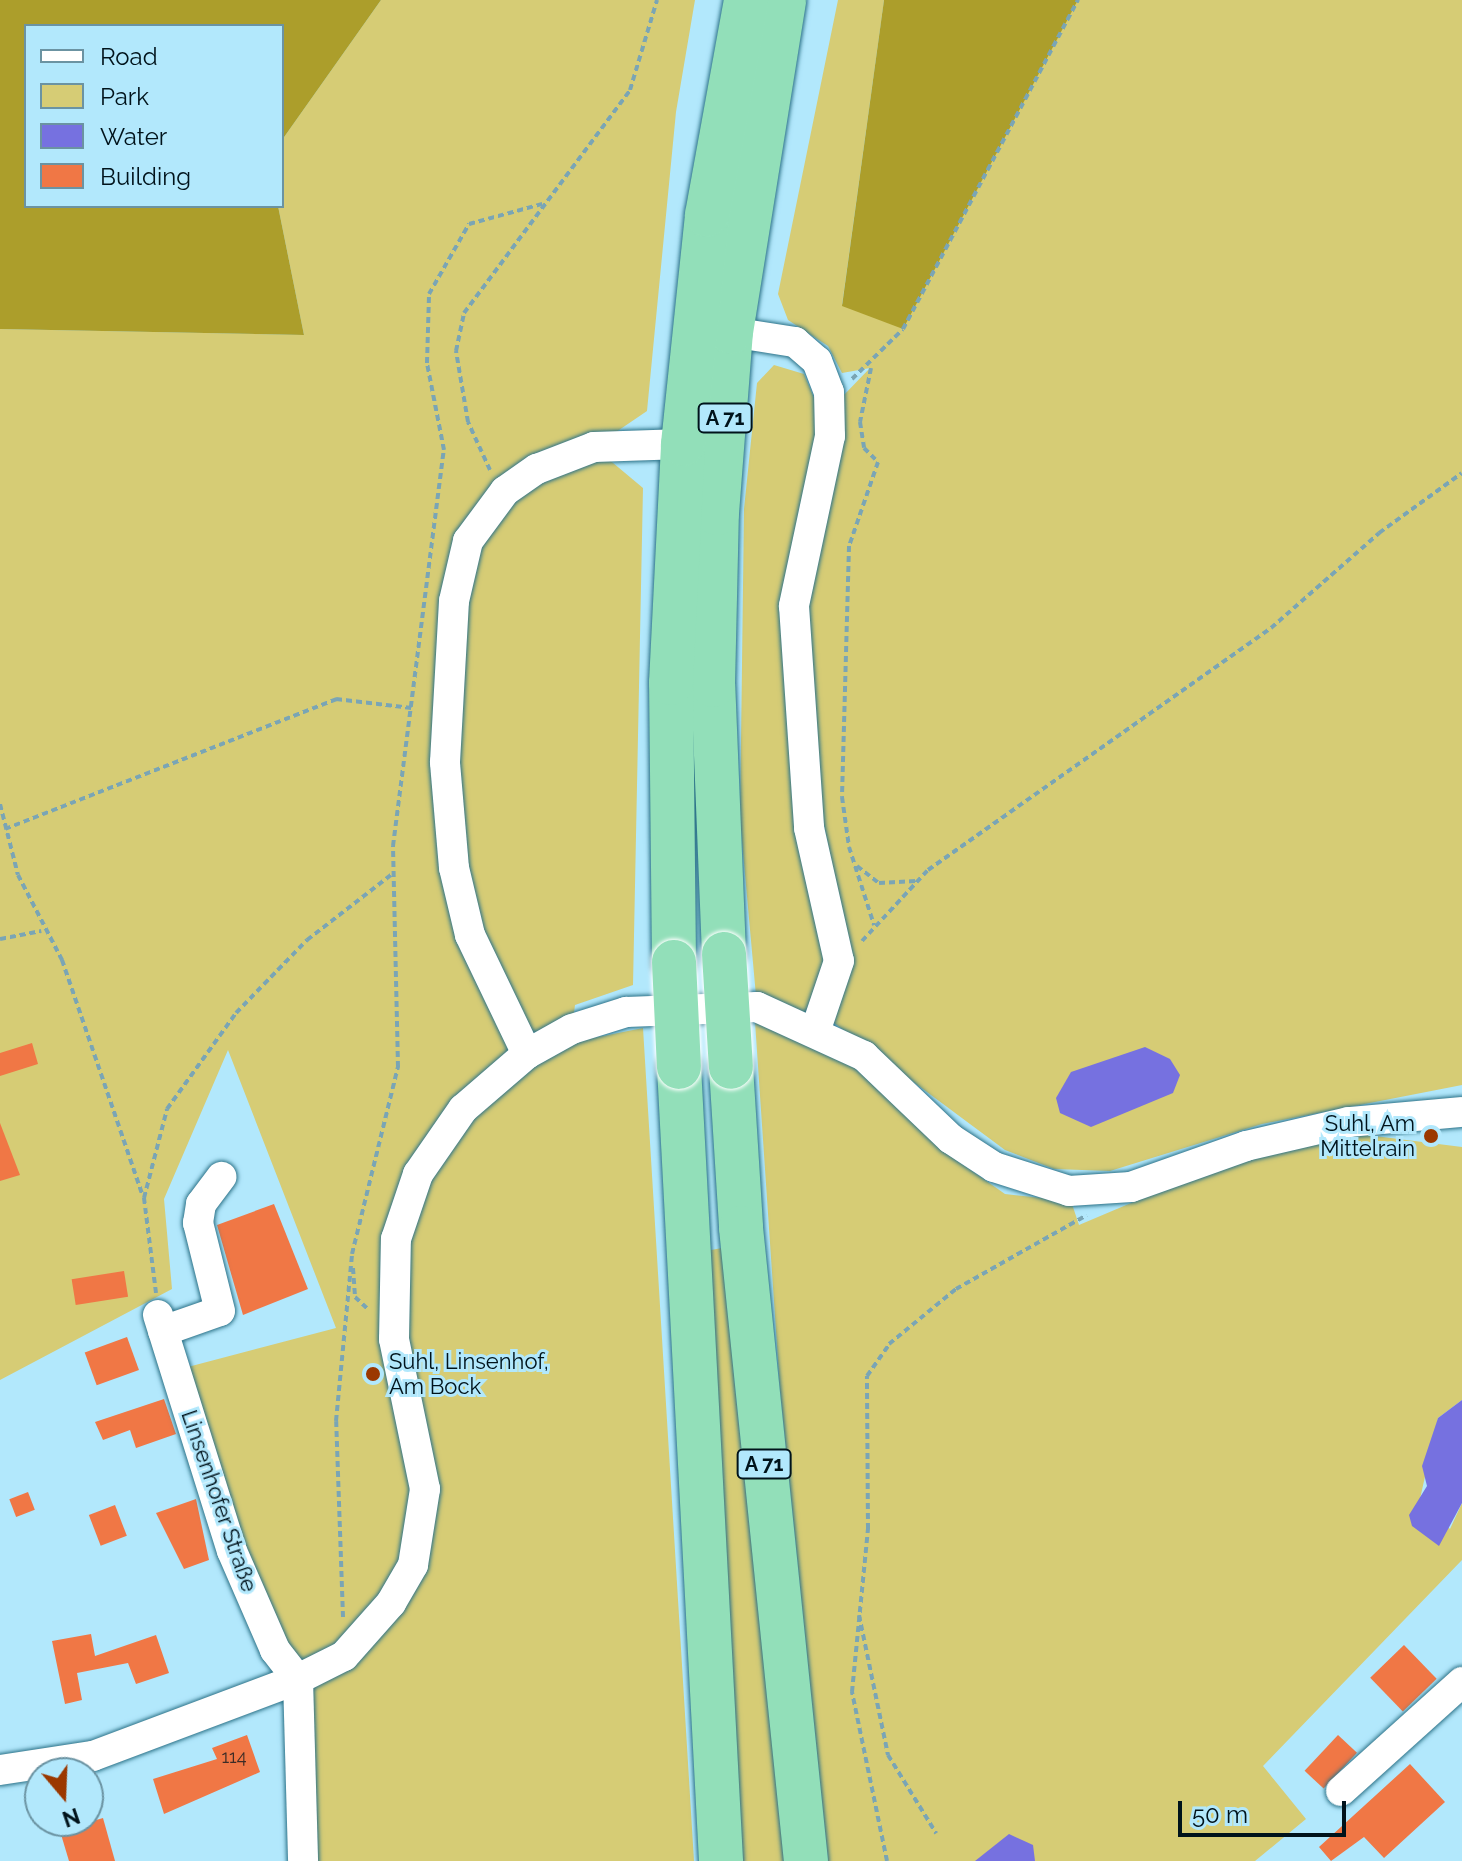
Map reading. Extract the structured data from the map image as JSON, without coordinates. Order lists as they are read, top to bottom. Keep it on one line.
{"streets":{"highway":["A 71"],"street":["Linsenhofer Straße"]},"places":["Suhl, Am Mittelrain","Suhl, Linsenhof, Am Bock"],"house_numbers":["114"],"legend":["Road","Park","Water","Building"],"scale_bar":"50 m","north":"bottom"}
